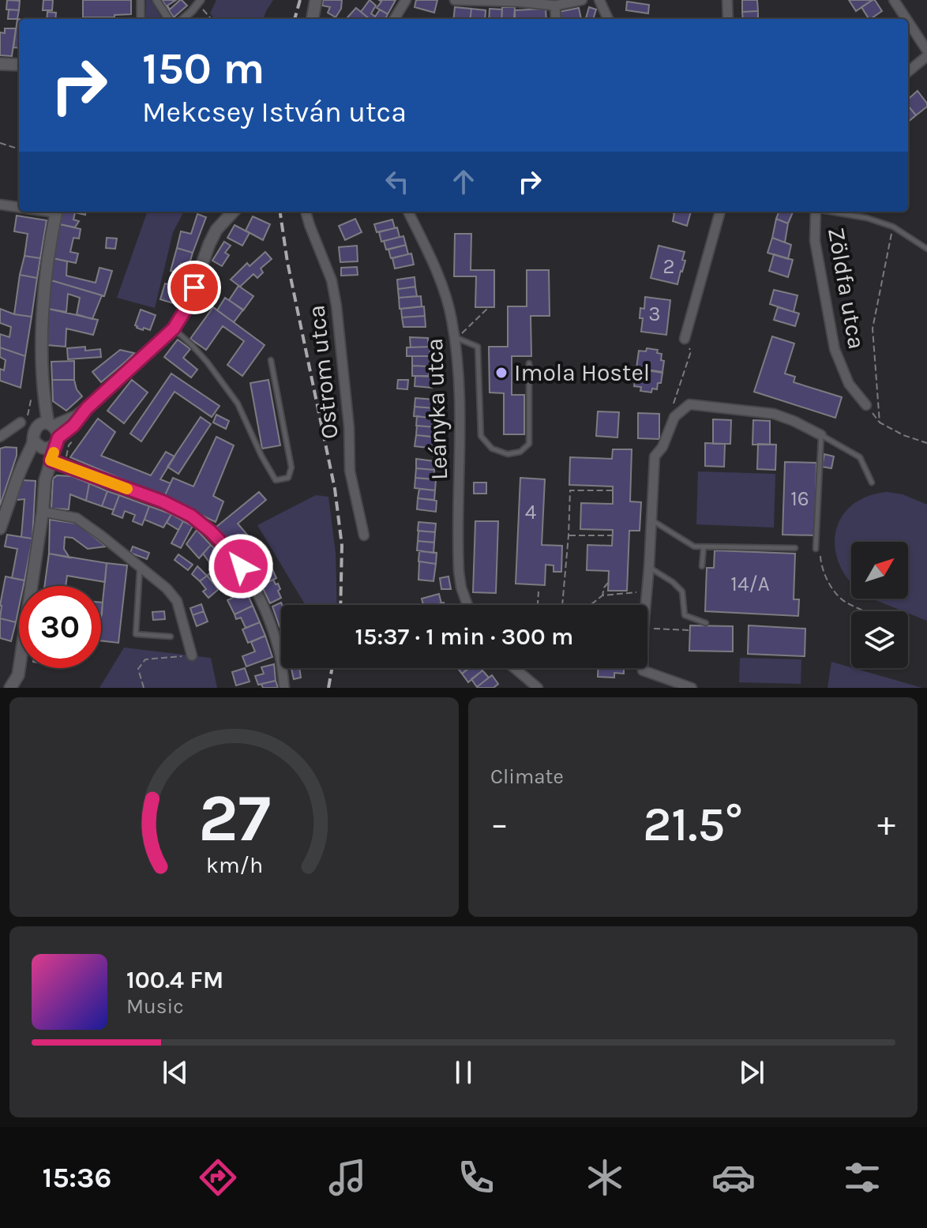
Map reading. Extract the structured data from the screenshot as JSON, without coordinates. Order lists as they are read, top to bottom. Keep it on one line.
{"streets":{"street":["Zöldfa utca","Ostrom utca","Leányka utca"]},"places":["Imola Hostel"],"house_numbers":["2","3","16","4","14/A"],"north":"top right","page":{"turn":["150 m","Mekcsey István utca"],"limit":"30","trip":"15:37 · 1 min · 300 m","tile":"Climate","heat":["−","21.5°","+"],"song":["100.4 FM","Music"],"tabs":"15:36","gauge":["27","km/h"]}}
